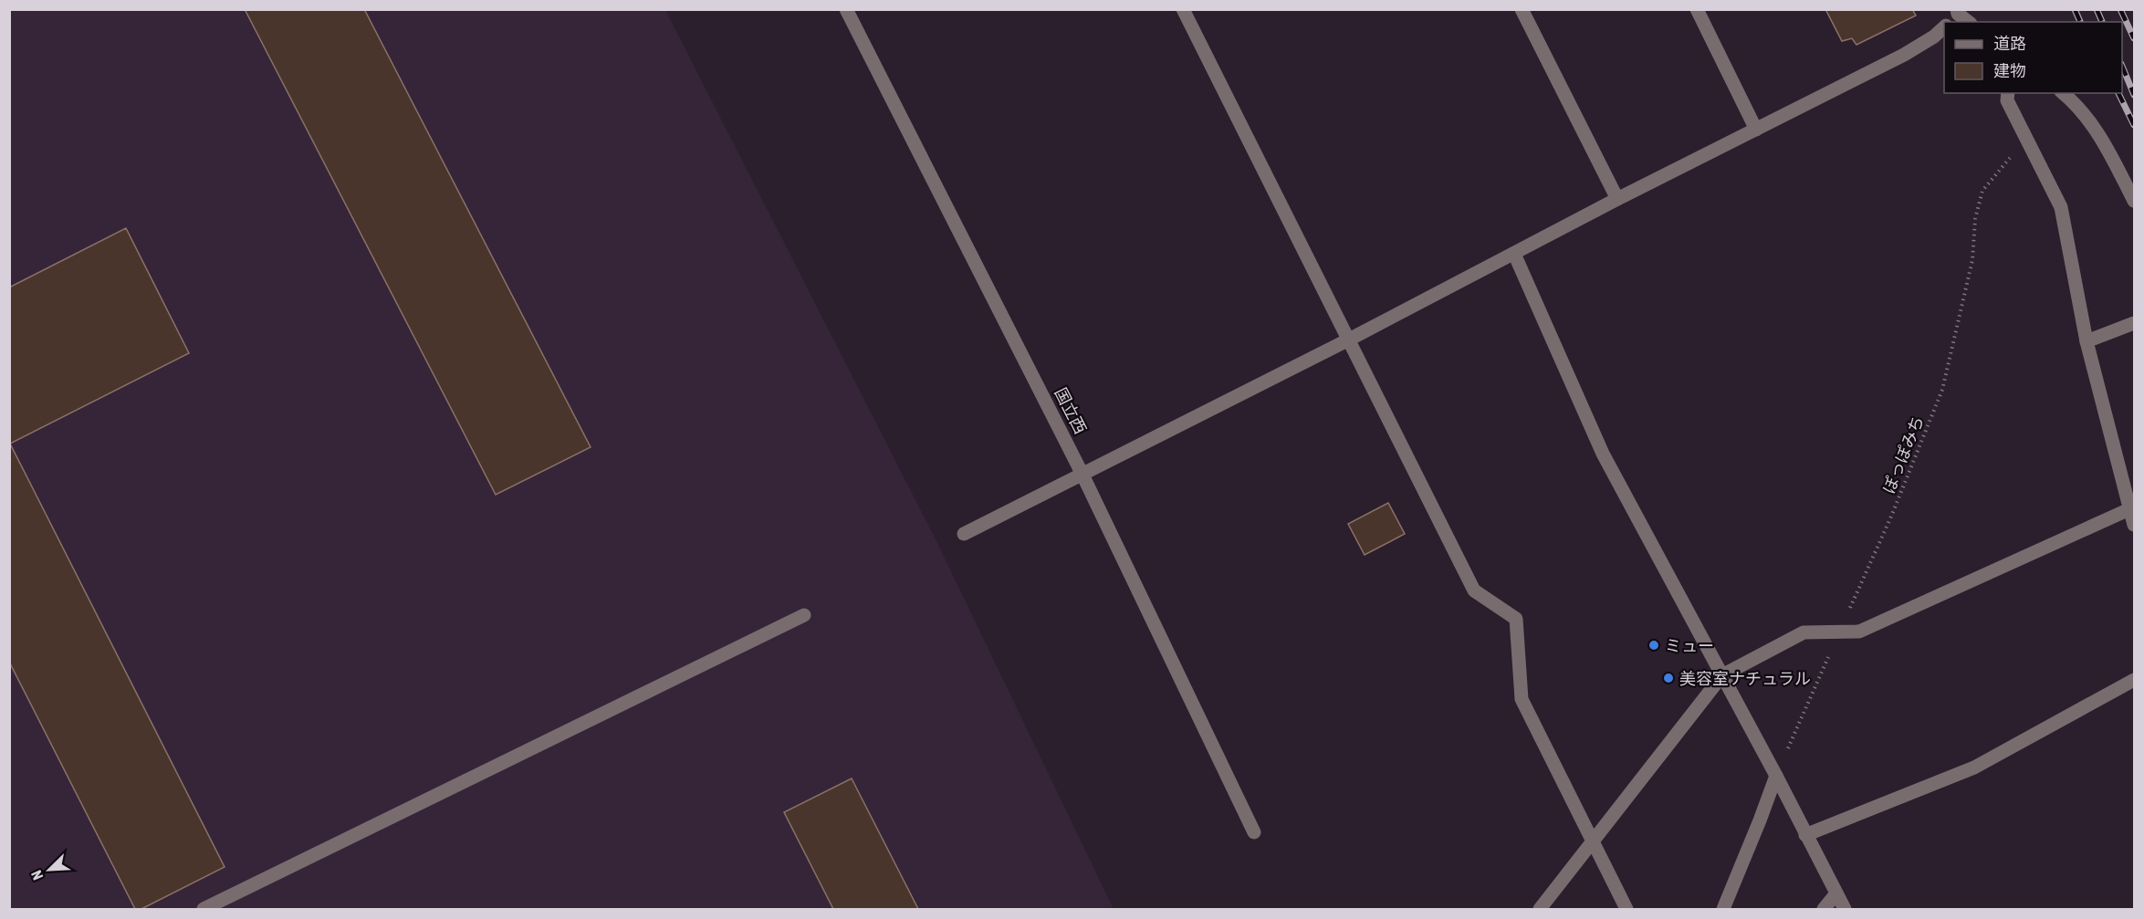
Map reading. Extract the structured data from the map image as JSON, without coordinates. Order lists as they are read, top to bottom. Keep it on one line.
{"streets":{"street":["国立西"],"path":["ぽっぽみち"]},"places":["ミュー","美容室ナチュラル"],"legend":["道路","建物"],"north":"bottom left"}
